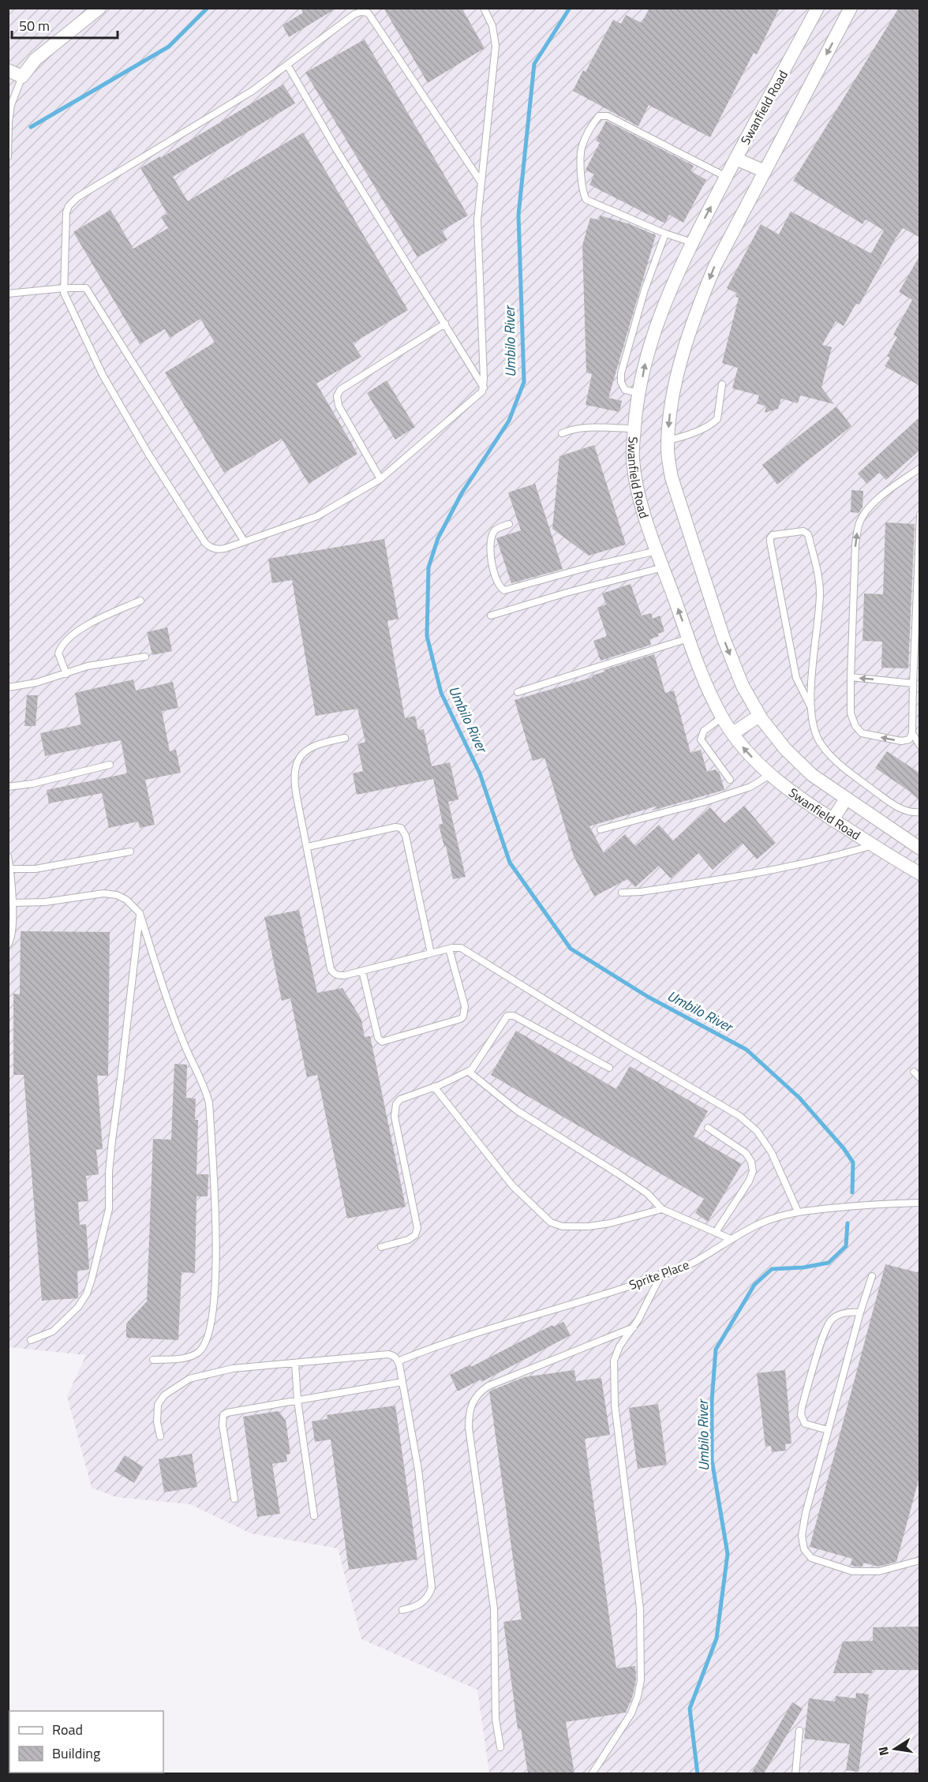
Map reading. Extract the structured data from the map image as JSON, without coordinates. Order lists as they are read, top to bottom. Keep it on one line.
{"streets":{"street":["Swanfield Road"],"lane":["Sprite Place"]},"water":["Umbilo River"],"legend":["Road","Building"],"scale_bar":"50 m","north":"left"}
